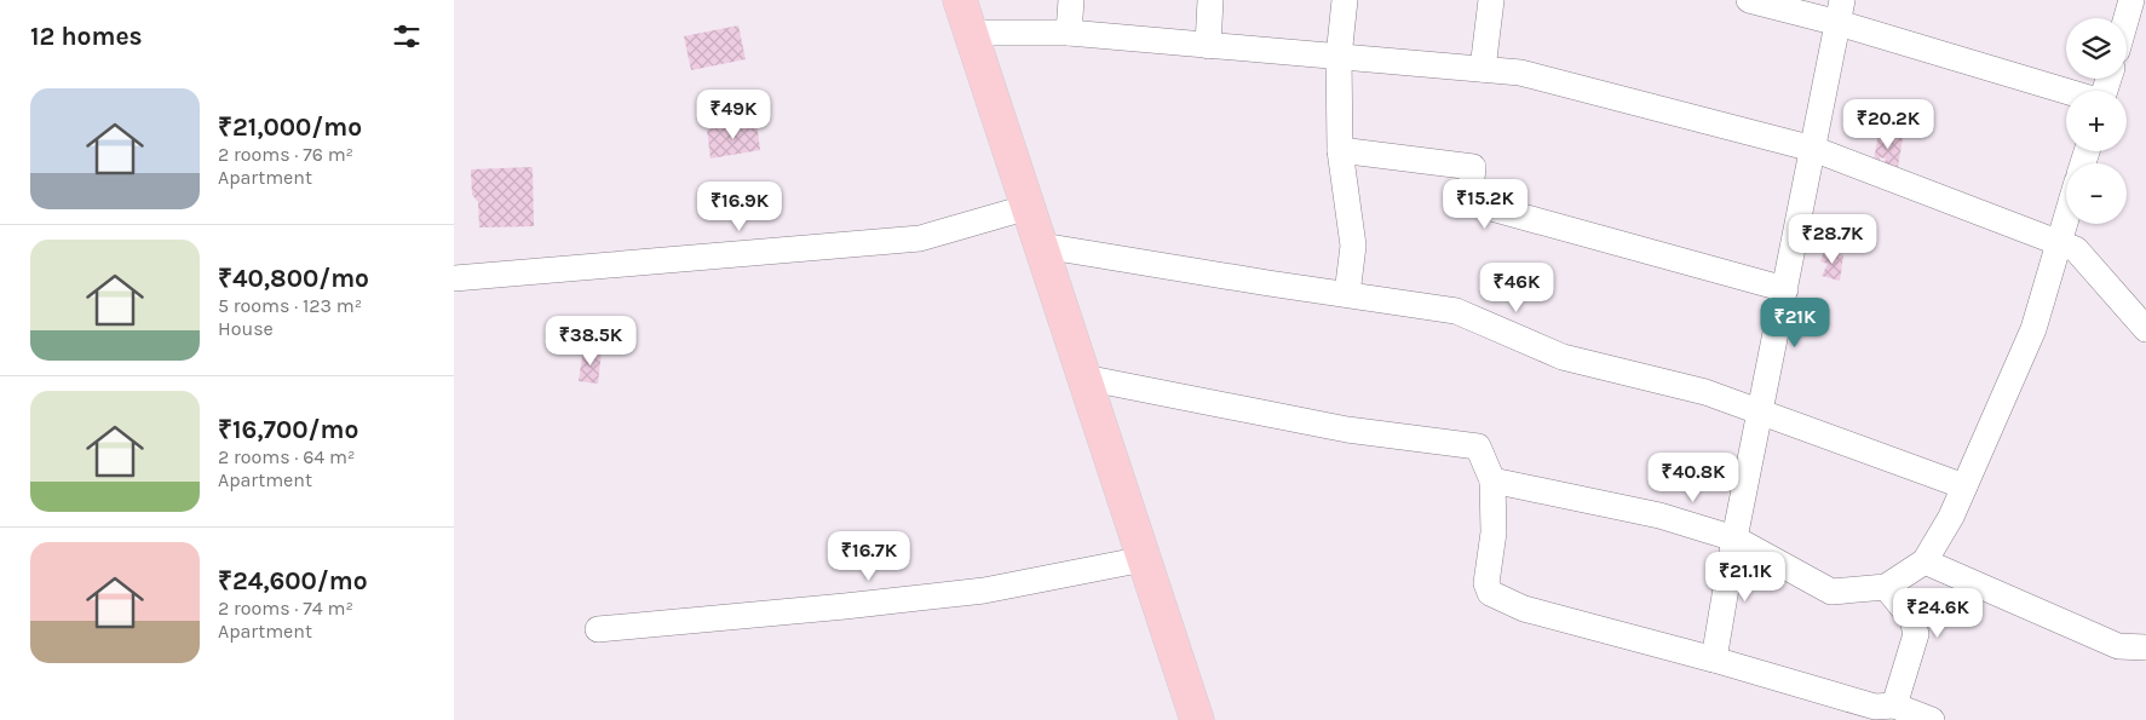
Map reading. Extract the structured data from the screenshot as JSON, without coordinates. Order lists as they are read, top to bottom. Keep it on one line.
{"page":{"heading":"12 homes","map_buttons":["+","−"],"list":[{"name":"₹21,000/mo","note":"2 rooms · 76 m² · Apartment"},{"name":"₹40,800/mo","note":"5 rooms · 123 m² · House"},{"name":"₹16,700/mo","note":"2 rooms · 64 m² · Apartment"},{"name":"₹24,600/mo","note":"2 rooms · 74 m² · Apartment"}],"price":["₹49K","₹20.2K","₹15.2K","₹16.9K","₹28.7K","₹46K","₹21K","₹38.5K","₹40.8K","₹16.7K","₹21.1K","₹24.6K"]}}
